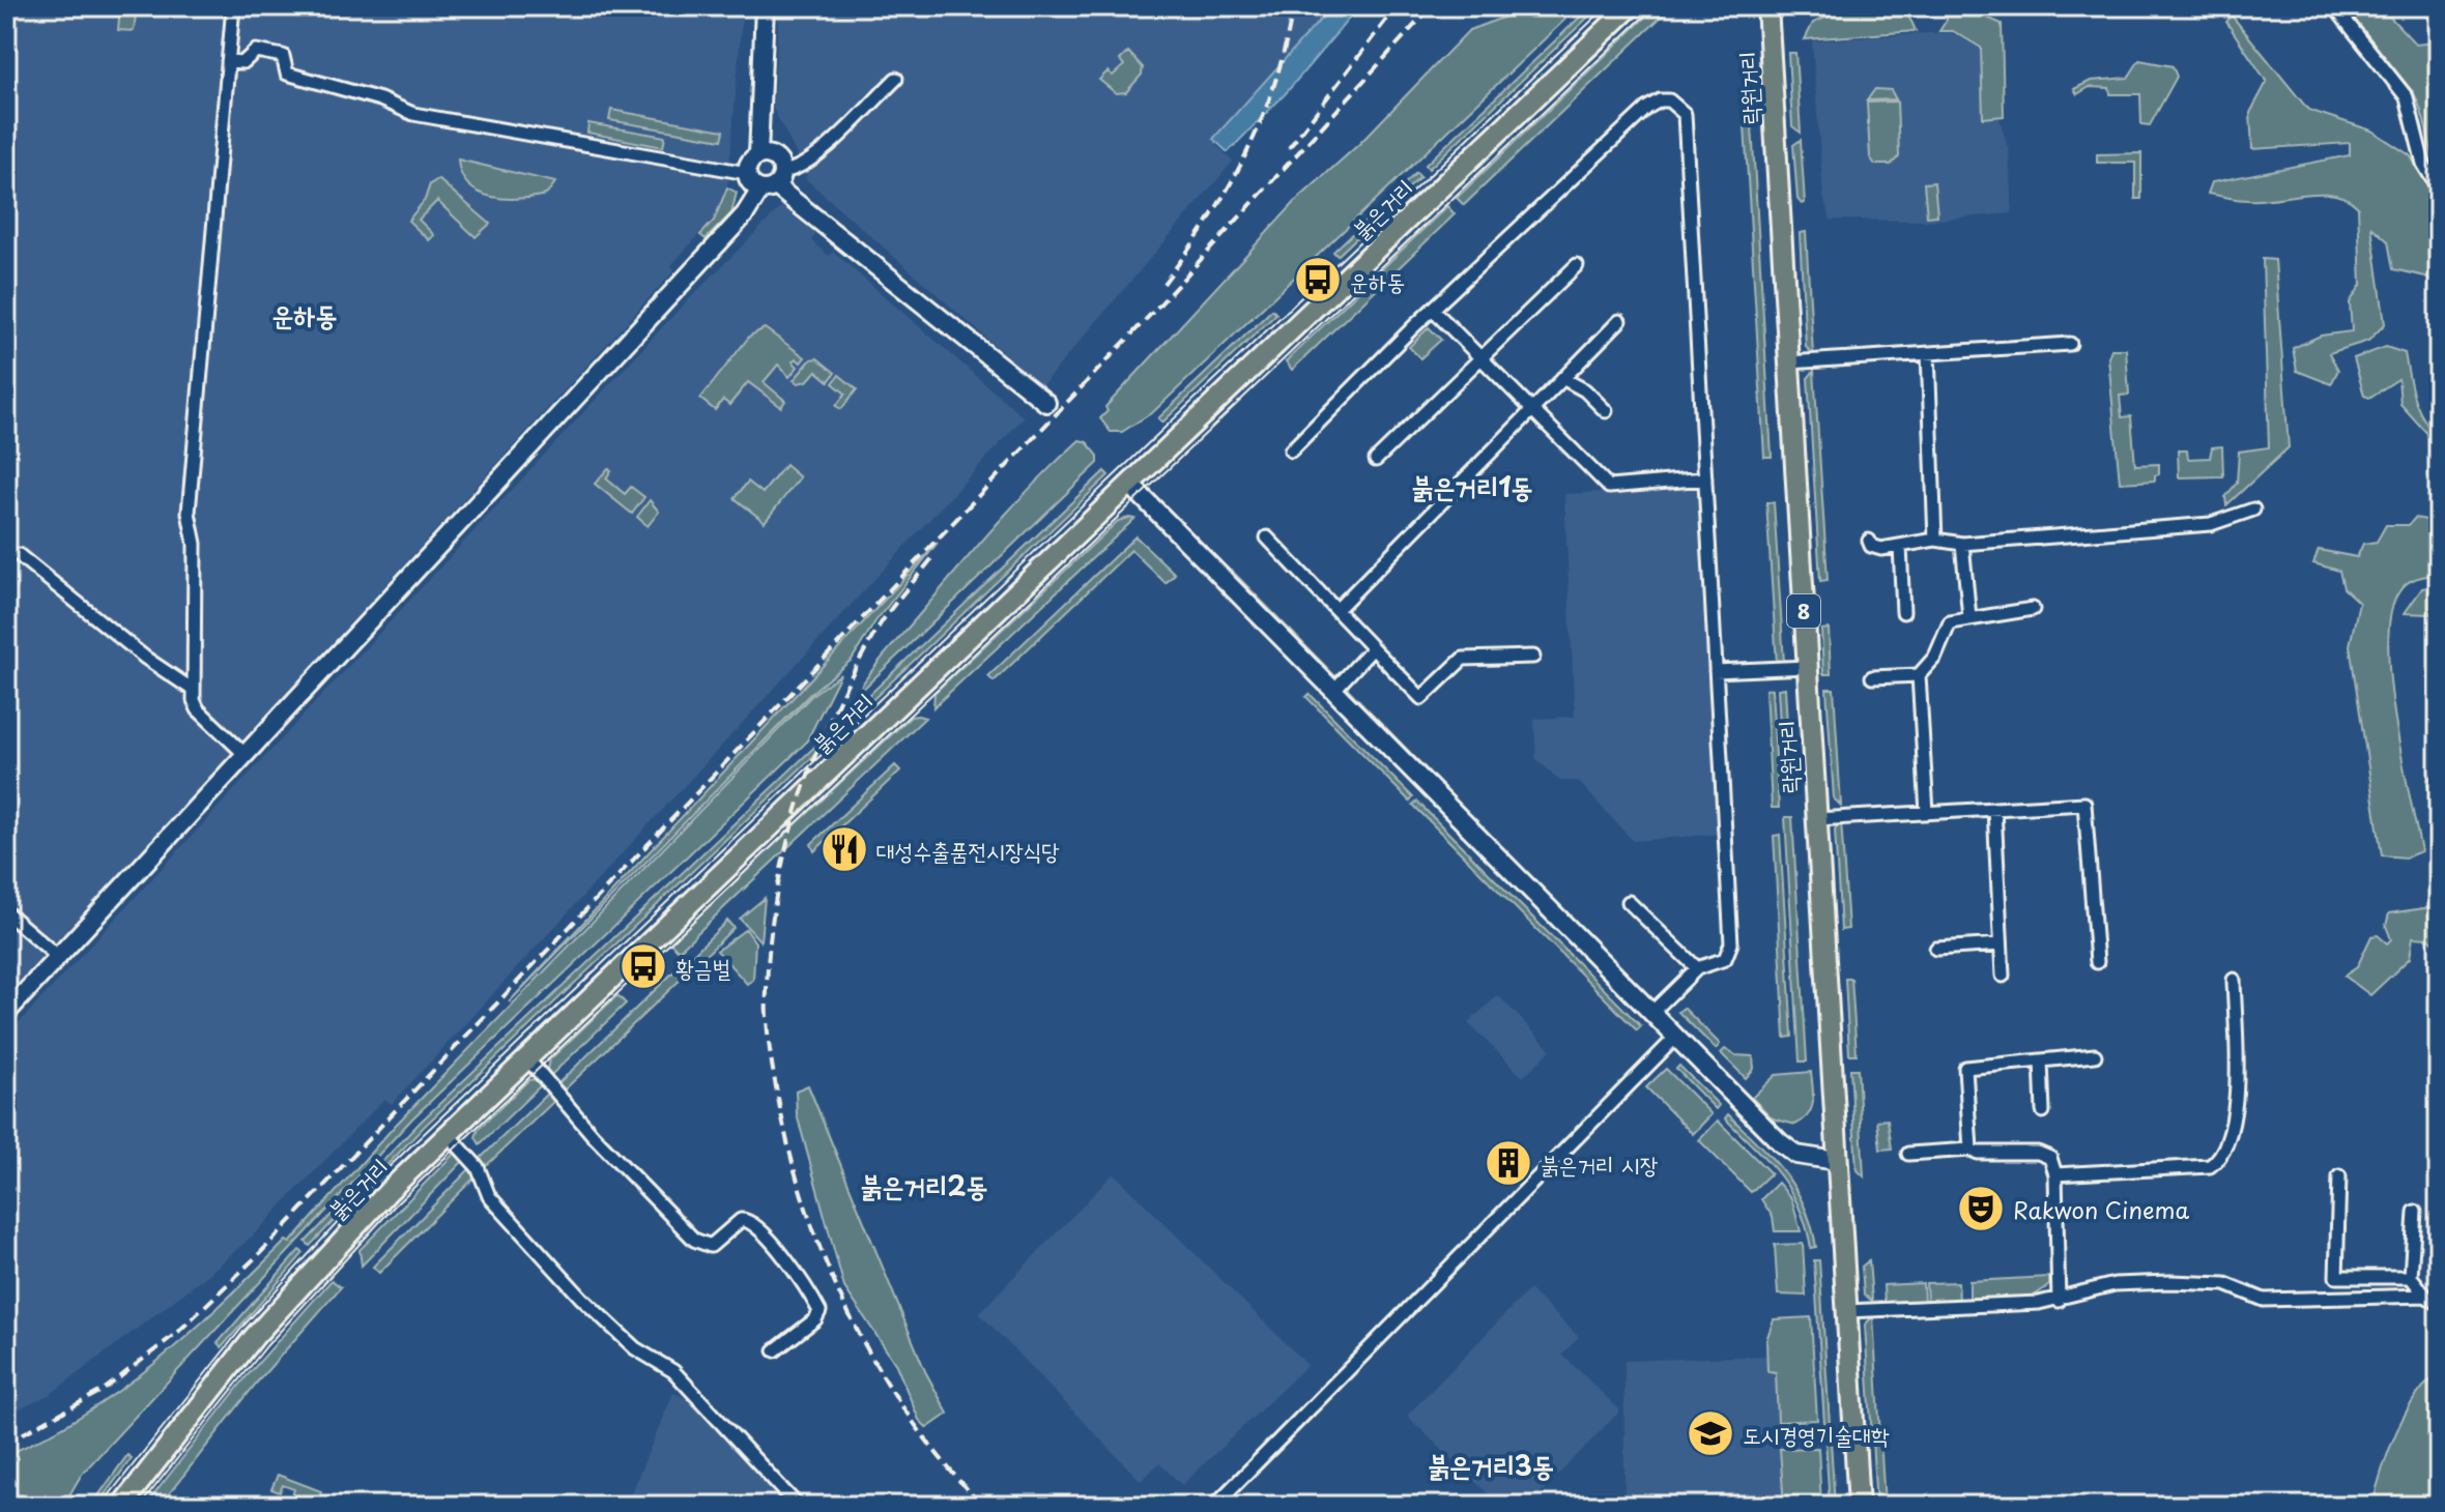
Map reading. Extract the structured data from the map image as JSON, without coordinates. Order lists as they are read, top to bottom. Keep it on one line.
{"streets":{"main road":["락원거리","붉은거리","8"]},"districts":["운하동","붉은거리1동","붉은거리2동","붉은거리3동"],"places":{"bus stop":["운하동","황금벌"],"restaurant":["대성수출품전시장식당"],"building":["붉은거리 시장"],"theatre":["Rakwon Cinema"],"school or university":["도시경영기술대학"]}}
